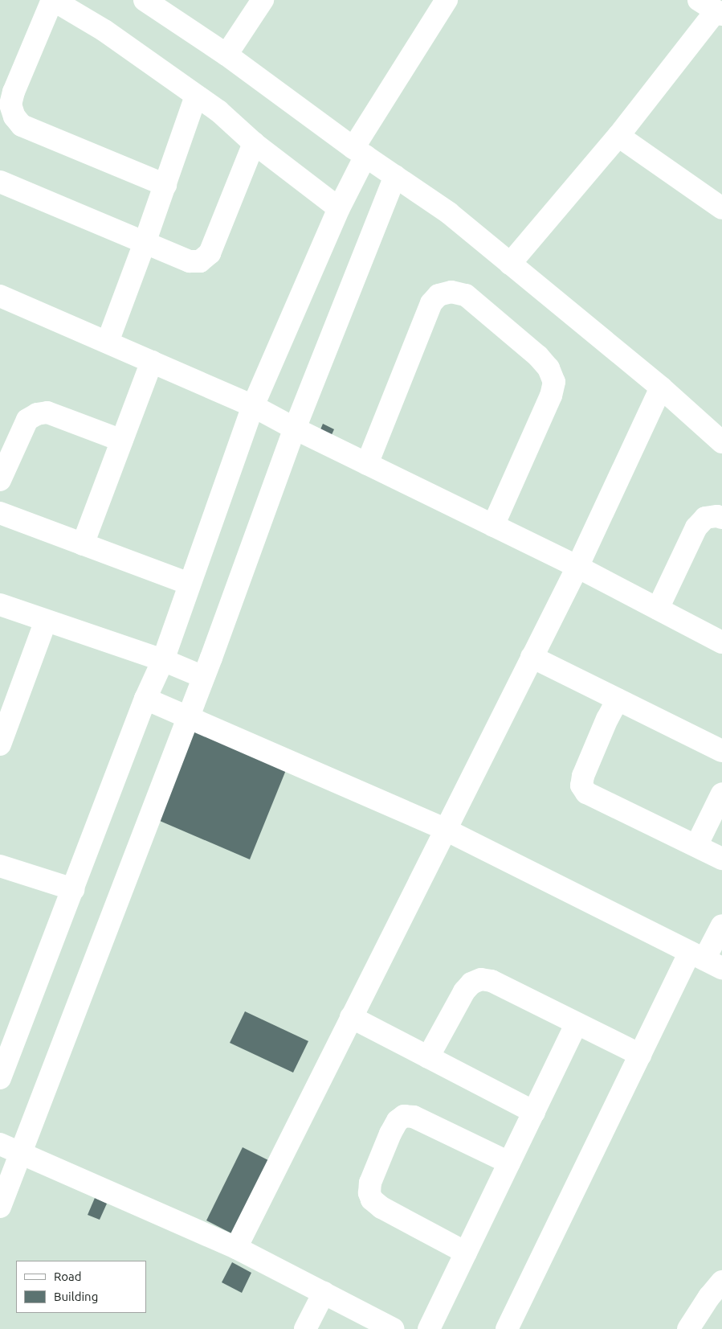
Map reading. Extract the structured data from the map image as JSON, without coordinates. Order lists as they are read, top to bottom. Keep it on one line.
{"legend":["Road","Building"]}
